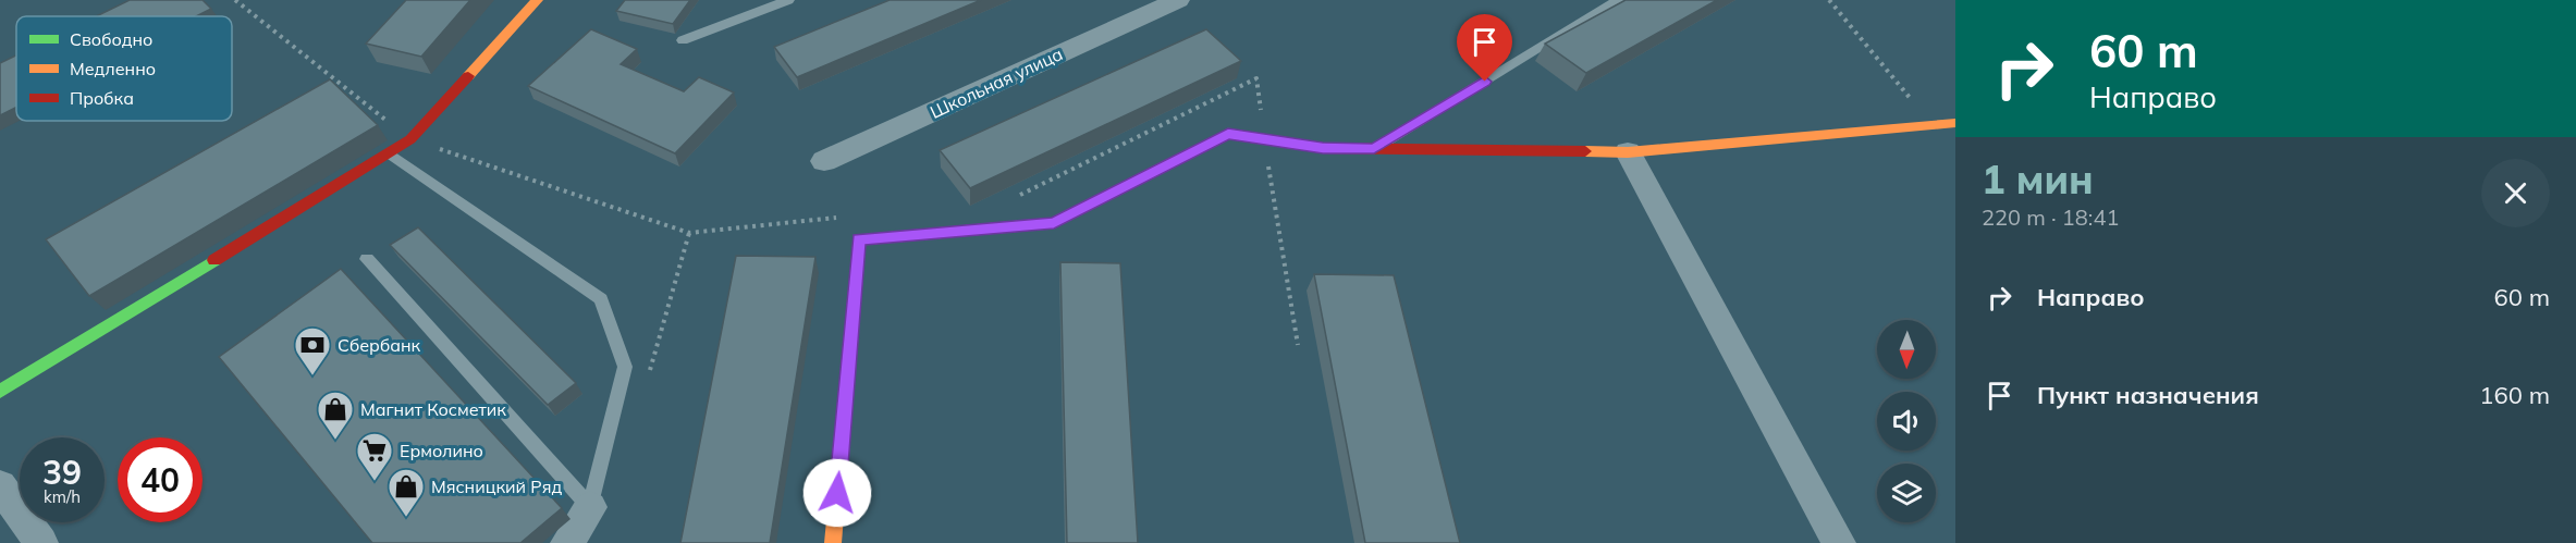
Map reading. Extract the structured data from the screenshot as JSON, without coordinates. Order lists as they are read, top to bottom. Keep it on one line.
{"streets":{"street":["Школьная улица"]},"places":{"bank":["Сбербанк"],"shop":["Магнит Косметик","Мясницкий Ряд"],"supermarket":["Ермолино"]},"legend":["Свободно","Медленно","Пробка"],"north":"bottom","page":{"turn":["60 m","Направо"],"heading":["1 мин","220 m · 18:41"],"list":[{"name":"Направо","value":"60 m"},{"name":"Пункт назначения","value":"160 m"}],"speed":"39 km/h","limit":"40"}}
